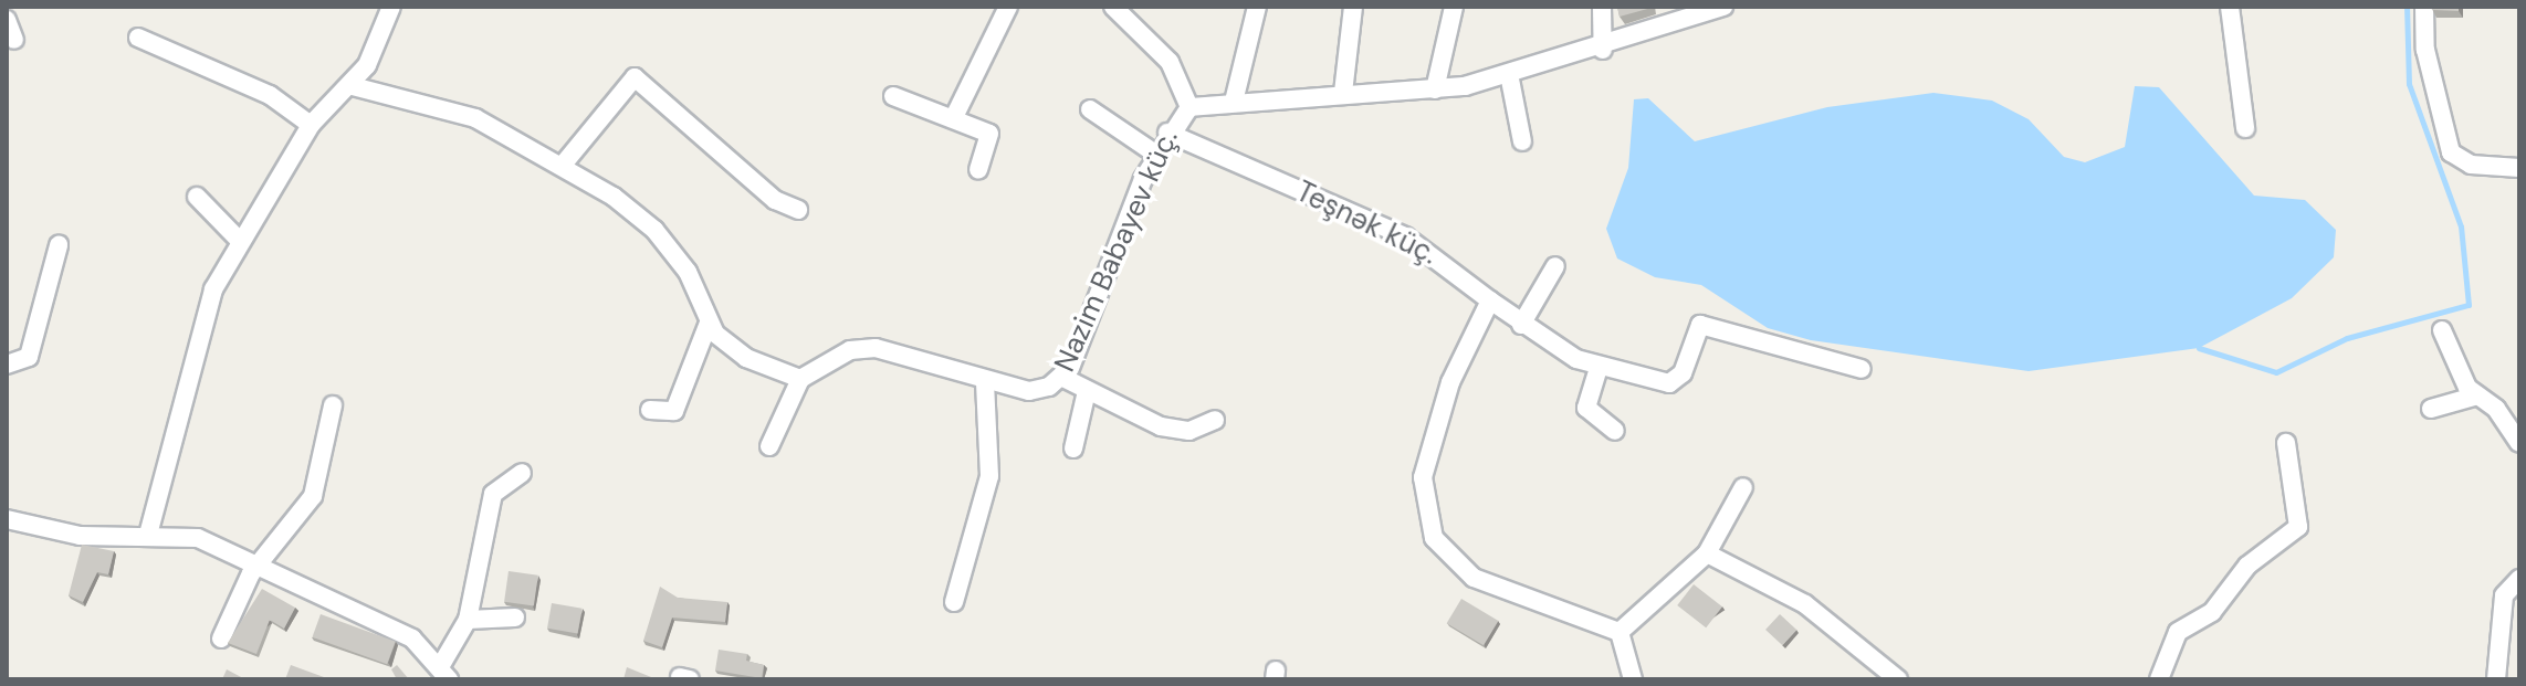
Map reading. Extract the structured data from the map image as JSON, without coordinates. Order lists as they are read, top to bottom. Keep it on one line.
{"streets":{"street":["Teşnək küç.","Nazim Babayev küç."]},"crossings":[["Teşnək küç.","Nazim Babayev küç."]]}
